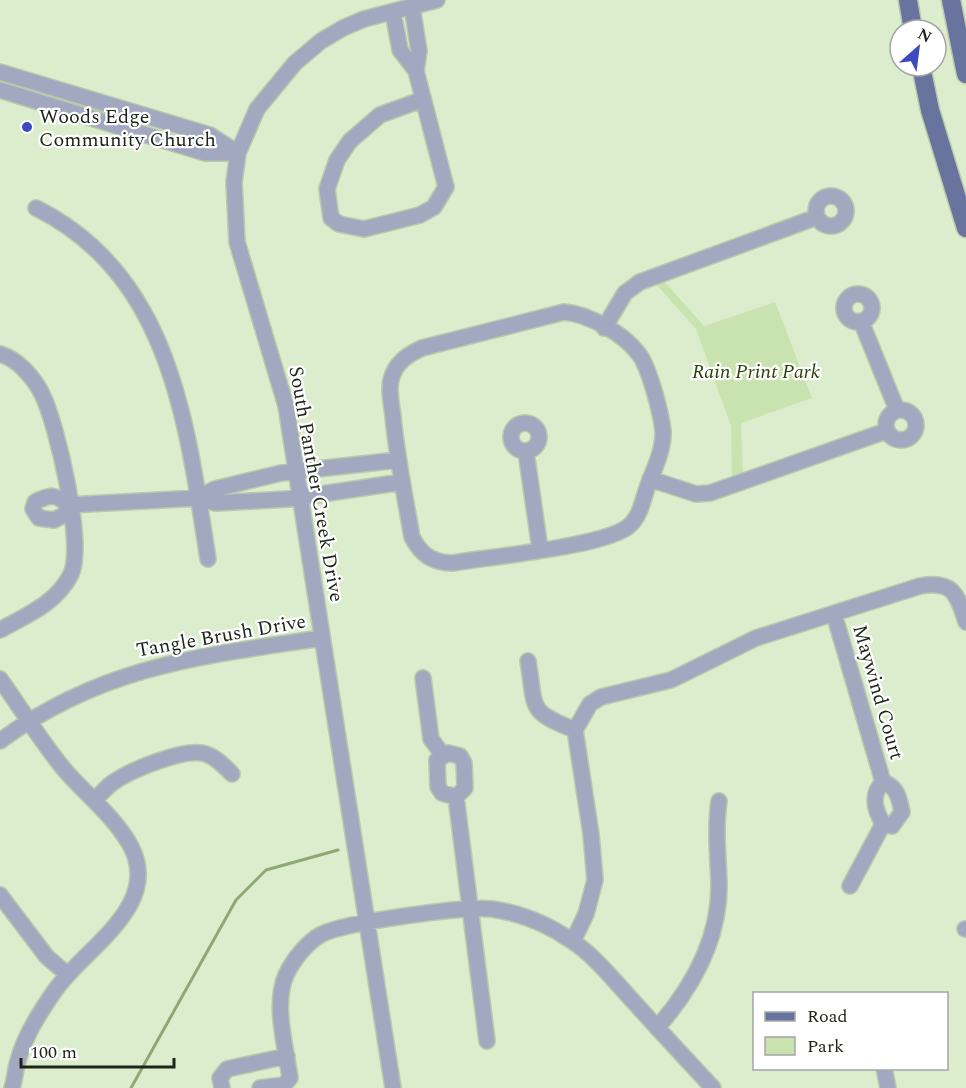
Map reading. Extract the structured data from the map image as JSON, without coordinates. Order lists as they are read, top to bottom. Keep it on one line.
{"streets":{"street":["South Panther Creek Drive","Tangle Brush Drive","Maywind Court"]},"crossings":[["South Panther Creek Drive","Tangle Brush Drive"]],"parks":["Rain Print Park"],"places":["Woods Edge Community Church"],"legend":["Road","Park"],"scale_bar":"100 m","north":"top right"}
